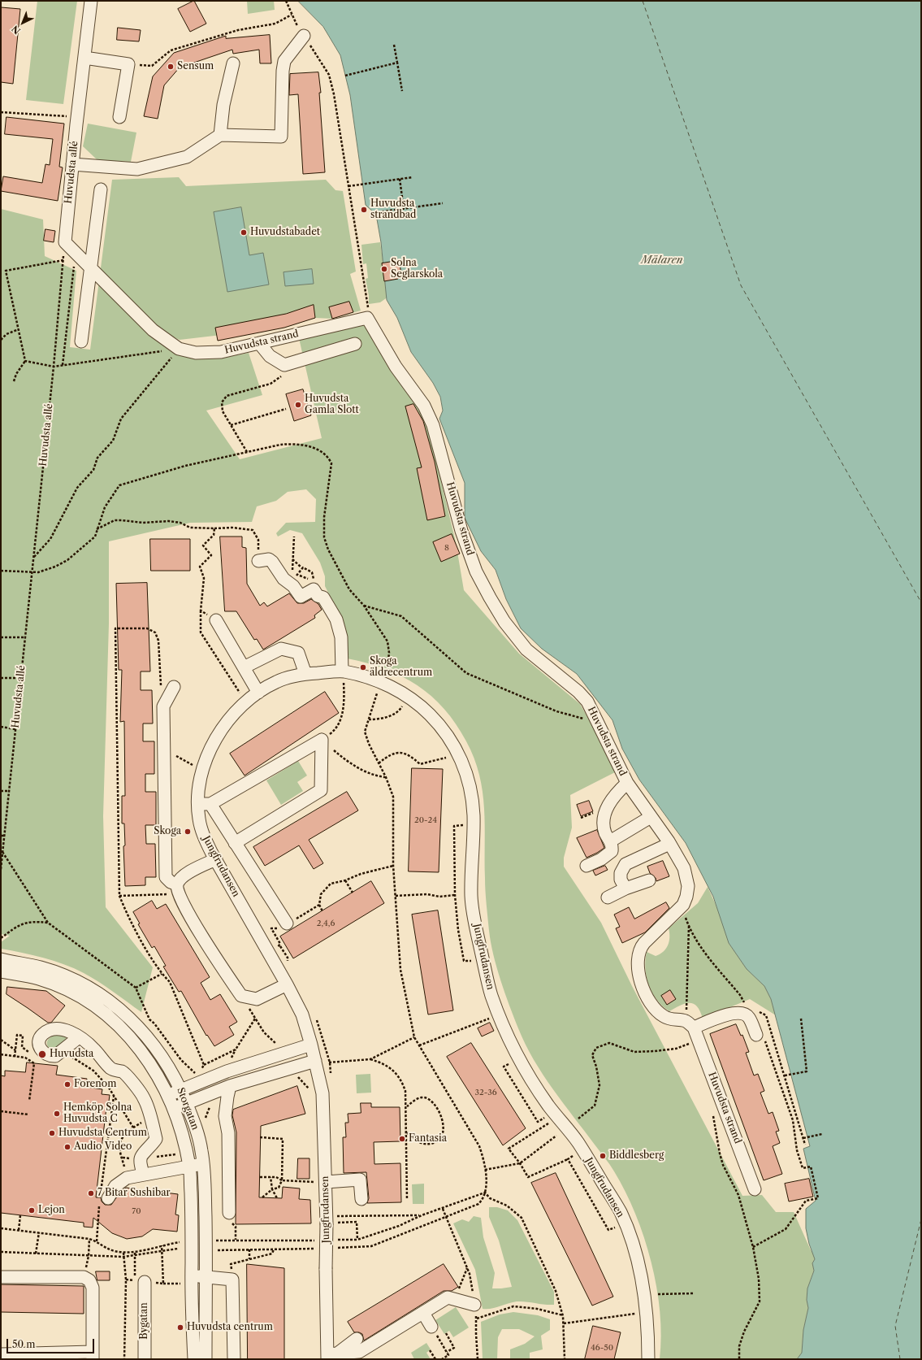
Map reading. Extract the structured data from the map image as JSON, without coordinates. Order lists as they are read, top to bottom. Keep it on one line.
{"streets":{"street":["Huvudsta allé","Huvudsta strand","Jungfrudansen","Storgatan","Bygatan"]},"crossings":[["Huvudsta allé","Huvudsta strand"]],"water":["Mälaren"],"places":["Sensum","Huvudsta strandbad","Huvudstabadet","Solna Seglarskola","Huvudsta Gamla Slott","Skoga äldrecentrum","Skoga","Huvudsta","Forenom","Hemköp Solna Huvudsta C","Huvudsta Centrum","Fantasia","Audio Video","Biddlesberg","7 Bitar Sushibar","Lejon","Huvudsta centrum"],"house_numbers":["8","20-24","2,4,6","32-36","70","46-50"],"scale_bar":"50 m","north":"bottom left"}
